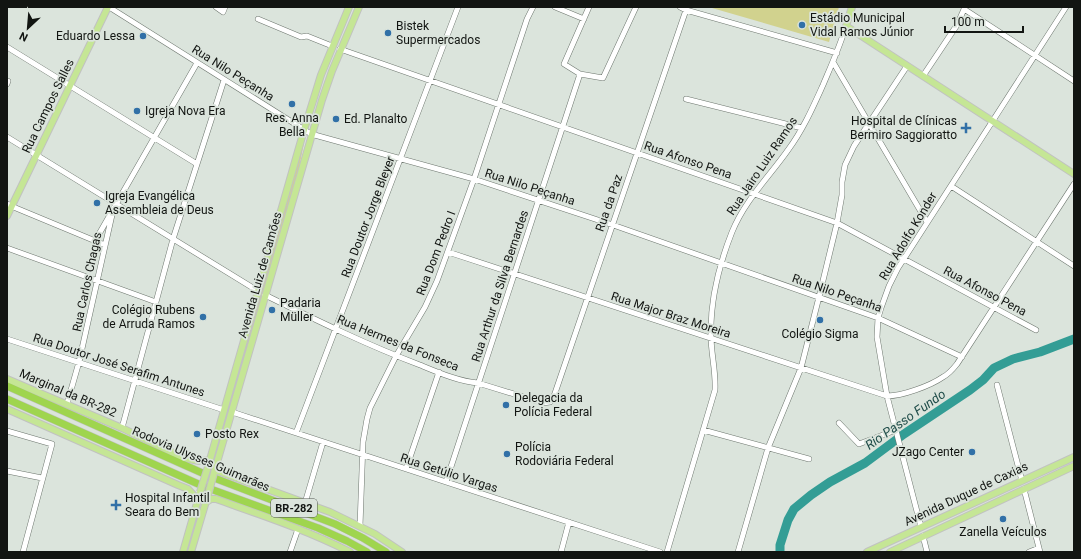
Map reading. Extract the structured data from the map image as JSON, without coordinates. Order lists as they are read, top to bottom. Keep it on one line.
{"streets":{"highway":["Rodovia Ulysses Guimarães","BR-282"],"main road":["Rua Campos Salles","Rua Jairo Luiz Ramos","Avenida Luiz de Camões","Marginal da BR-282","Avenida Duque de Caxias"],"street":["Rua Nilo Peçanha","Rua Afonso Pena","Rua da Paz","Rua Doutor Jorge Bleyer","Rua Adolfo Konder","Rua Dom Pedro I","Rua Carlos Chagas","Rua Arthur da Silva Bernardes","Rua Major Braz Moreira","Rua Hermes da Fonseca","Rua Doutor José Serafim Antunes","Rua Getúlio Vargas"]},"crossings":[["Rua Nilo Peçanha","Rua Campos Salles"],["Rua Nilo Peçanha","Rua Jairo Luiz Ramos"],["Rua Nilo Peçanha","Rua da Paz"],["Rua Nilo Peçanha","Rua Doutor Jorge Bleyer"],["Rua Nilo Peçanha","Rua Adolfo Konder"],["Rua Nilo Peçanha","Rua Dom Pedro I"],["Rua Nilo Peçanha","Avenida Luiz de Camões"],["Rua Nilo Peçanha","Rua Arthur da Silva Bernardes"],["Rua Afonso Pena","Rua Jairo Luiz Ramos"],["Rua Afonso Pena","Rua da Paz"],["Rua Afonso Pena","Rua Doutor Jorge Bleyer"],["Rua Afonso Pena","Rua Adolfo Konder"],["Rua Afonso Pena","Rua Dom Pedro I"],["Rua Afonso Pena","Avenida Luiz de Camões"],["Rua Afonso Pena","Rua Arthur da Silva Bernardes"],["Rua Jairo Luiz Ramos","Rua Major Braz Moreira"],["Rua da Paz","Rua Major Braz Moreira"],["Rua da Paz","Rua Hermes da Fonseca"],["Rua Doutor Jorge Bleyer","Rua Hermes da Fonseca"],["Rua Doutor Jorge Bleyer","Rua Getúlio Vargas"],["Rua Adolfo Konder","Rua Major Braz Moreira"],["Rua Adolfo Konder","Avenida Duque de Caxias"],["Rua Dom Pedro I","Rua Major Braz Moreira"],["Rua Dom Pedro I","Rua Hermes da Fonseca"],["Rua Dom Pedro I","Rua Getúlio Vargas"],["Avenida Luiz de Camões","Rua Hermes da Fonseca"],["Avenida Luiz de Camões","Rua Doutor José Serafim Antunes"],["Avenida Luiz de Camões","Marginal da BR-282"],["Avenida Luiz de Camões","Rua Getúlio Vargas"],["Rua Carlos Chagas","Rua Doutor José Serafim Antunes"],["Rua Carlos Chagas","Marginal da BR-282"],["Rua Arthur da Silva Bernardes","Rua Major Braz Moreira"],["Rua Arthur da Silva Bernardes","Rua Hermes da Fonseca"],["Rua Arthur da Silva Bernardes","Rua Getúlio Vargas"]],"water":["Rio Passo Fundo"],"places":{"other":["Estádio Municipal Vidal Ramos Júnior","Bistek Supermercados","Eduardo Lessa","Res. Anna Bella","Igreja Nova Era","Ed. Planalto","Igreja Evangélica Assembleia de Deus","Padaria Müller","Colégio Rubens de Arruda Ramos","Colégio Sigma","Delegacia da Polícia Federal","Posto Rex","JZago Center","Polícia Rodoviária Federal","Zanella Veículos"],"health":["Hospital de Clínicas Bermiro Saggioratto","Hospital Infantil Seara do Bem"]},"scale_bar":"100 m","north":"bottom left"}
